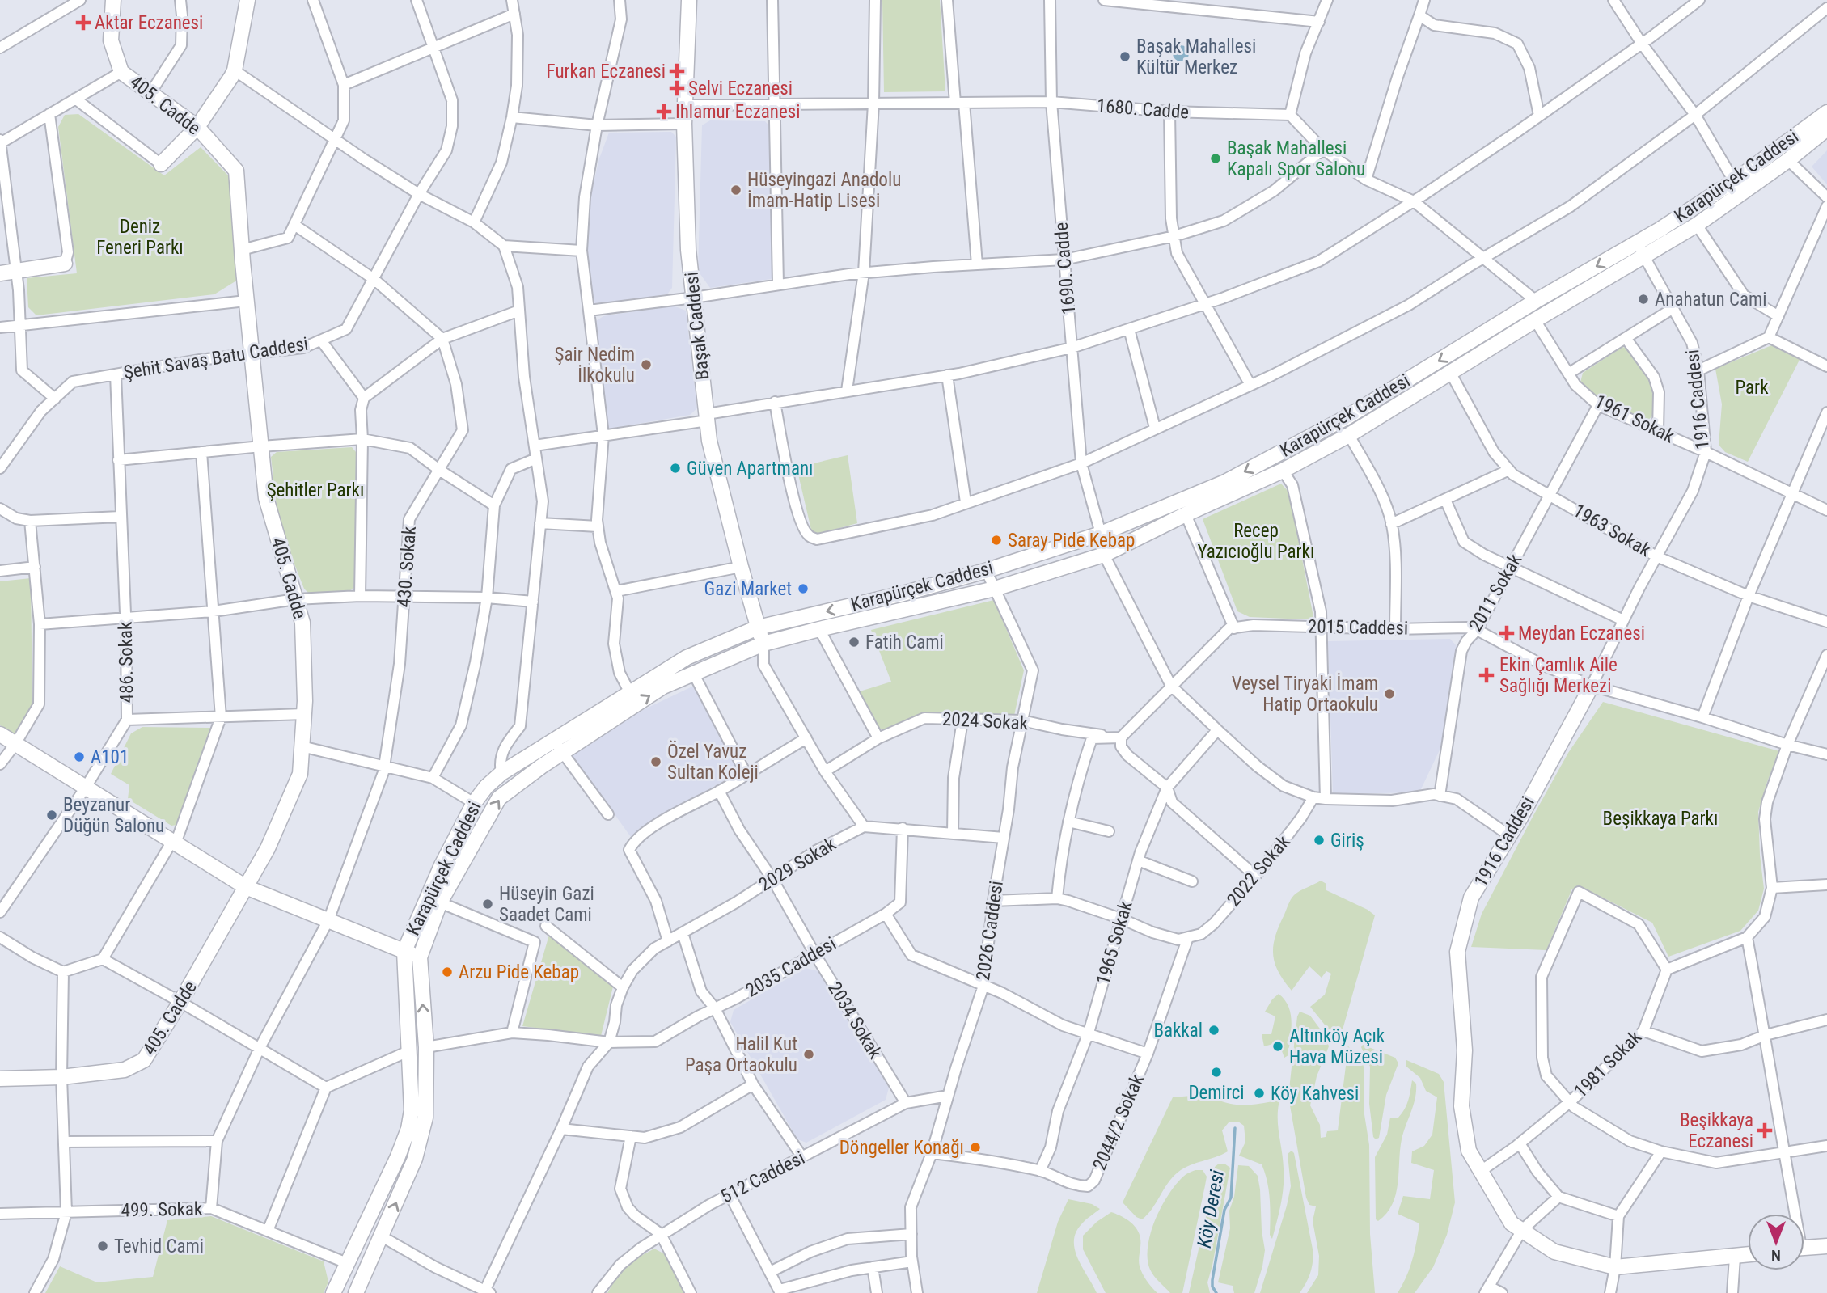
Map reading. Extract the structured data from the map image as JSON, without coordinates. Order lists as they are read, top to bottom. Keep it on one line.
{"streets":{"main road":["405. Cadde","Karapürçek Caddesi","Başak Caddesi","1916 Caddesi"],"street":["1680. Cadde","1690. Cadde","Şehit Savaş Batu Caddesi","1961 Sokak","1963 Sokak","430. Sokak","2011 Sokak","2015 Caddesi","486. Sokak","2024 Sokak","2029 Sokak","2022 Sokak","2026 Caddesi","1965 Sokak","2035 Caddesi","2034 Sokak","1981 Sokak","2044/2 Sokak","512 Caddesi","499. Sokak"]},"crossings":[["405. Cadde","Şehit Savaş Batu Caddesi"],["1680. Cadde","1690. Cadde"],["1680. Cadde","Başak Caddesi"],["Karapürçek Caddesi","1690. Cadde"],["Karapürçek Caddesi","Başak Caddesi"],["Karapürçek Caddesi","1916 Caddesi"],["Karapürçek Caddesi","1961 Sokak"],["Karapürçek Caddesi","1963 Sokak"],["Karapürçek Caddesi","2026 Caddesi"],["Karapürçek Caddesi","2035 Caddesi"],["Karapürçek Caddesi","499. Sokak"],["1690. Cadde","2022 Sokak"],["1690. Cadde","1965 Sokak"],["Şehit Savaş Batu Caddesi","486. Sokak"],["1916 Caddesi","1961 Sokak"],["1916 Caddesi","1963 Sokak"],["1916 Caddesi","2015 Caddesi"],["1916 Caddesi","1981 Sokak"],["1961 Sokak","2011 Sokak"],["1963 Sokak","2011 Sokak"],["430. Sokak","499. Sokak"],["2011 Sokak","2015 Caddesi"],["2024 Sokak","2026 Caddesi"],["2029 Sokak","2026 Caddesi"],["2029 Sokak","2035 Caddesi"],["2029 Sokak","2034 Sokak"],["2022 Sokak","2044/2 Sokak"],["2026 Caddesi","2044/2 Sokak"],["2026 Caddesi","512 Caddesi"],["1965 Sokak","2044/2 Sokak"],["2035 Caddesi","2034 Sokak"],["2034 Sokak","512 Caddesi"]],"water":["Köy Deresi"],"parks":["Deniz Feneri Parkı","Park","Şehitler Parkı","Recep Yazıcıoğlu Parkı","Beşikkaya Parkı"],"places":{"health":["Aktar Eczanesi","Furkan Eczanesi","Selvi Eczanesi","Ihlamur Eczanesi","Meydan Eczanesi","Ekin Çamlık Aile Sağlığı Merkezi","Beşikkaya Eczanesi"],"other":["Başak Mahallesi Kültür Merkez","Başak Mahallesi Kapalı Spor Salonu","Hüseyingazi Anadolu İmam-Hatip Lisesi","Anahatun Cami","Şair Nedim İlkokulu","Güven Apartmanı","Saray Pide Kebap","Gazi Market","Fatih Cami","Veysel Tiryaki İmam Hatip Ortaokulu","A101","Özel Yavuz Sultan Koleji","Beyzanur Düğün Salonu","Giriş","Hüseyin Gazi Saadet Cami","Arzu Pide Kebap","Bakkal","Altınköy Açık Hava Müzesi","Halil Kut Paşa Ortaokulu","Demirci","Köy Kahvesi","Döngeller Konağı","Tevhid Cami"]},"north":"bottom"}
